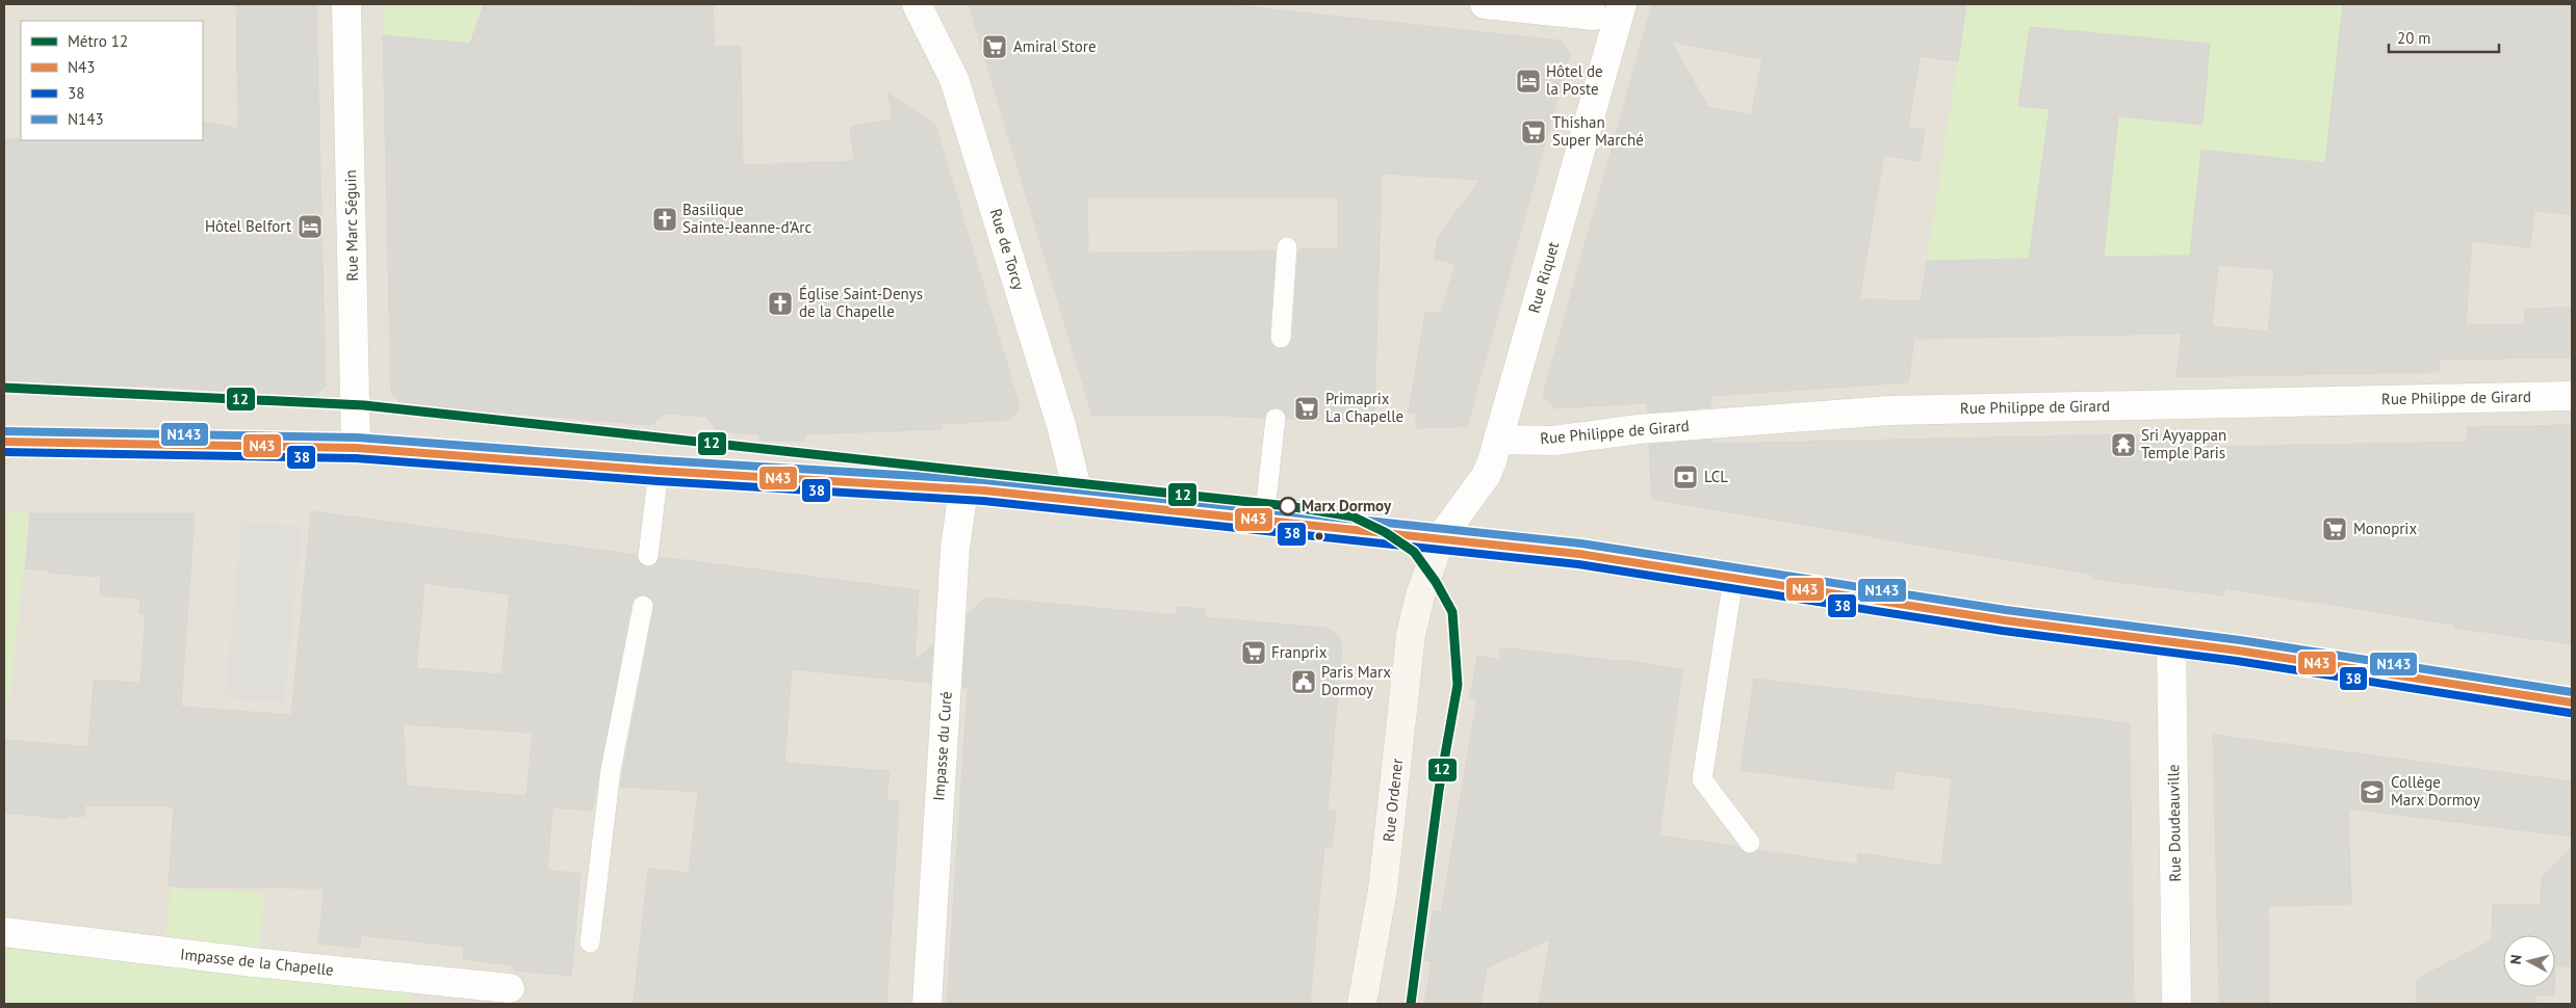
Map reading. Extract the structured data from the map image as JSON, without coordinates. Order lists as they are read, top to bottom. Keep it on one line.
{"streets":{"main road":["Rue Ordener"],"street":["Rue Marc Séguin","Rue de Torcy","Rue Riquet","Rue Philippe de Girard","Impasse du Curé","Rue Doudeauville","Impasse de la Chapelle"]},"crossings":[["Rue Riquet","Rue Philippe de Girard"],["Rue Riquet","Rue Ordener"]],"places":{"supermarket":["Amiral Store","Thishan Super Marché","Primaprix La Chapelle","Monoprix","Franprix"],"hotel":["Hôtel de la Poste","Hôtel Belfort"],"church":["Basilique Sainte-Jeanne-d’Arc","Église Saint-Denys de la Chapelle"],"temple":["Sri Ayyappan Temple Paris"],"bank":["LCL"],"other":["Marx Dormoy"],"public building":["Paris Marx Dormoy"],"school or university":["Collège Marx Dormoy"]},"lines":["metro line 12","transit line N143","transit line N43","transit line 38"],"legend":["Métro 12","N43","38","N143"],"scale_bar":"20 m","north":"left"}
